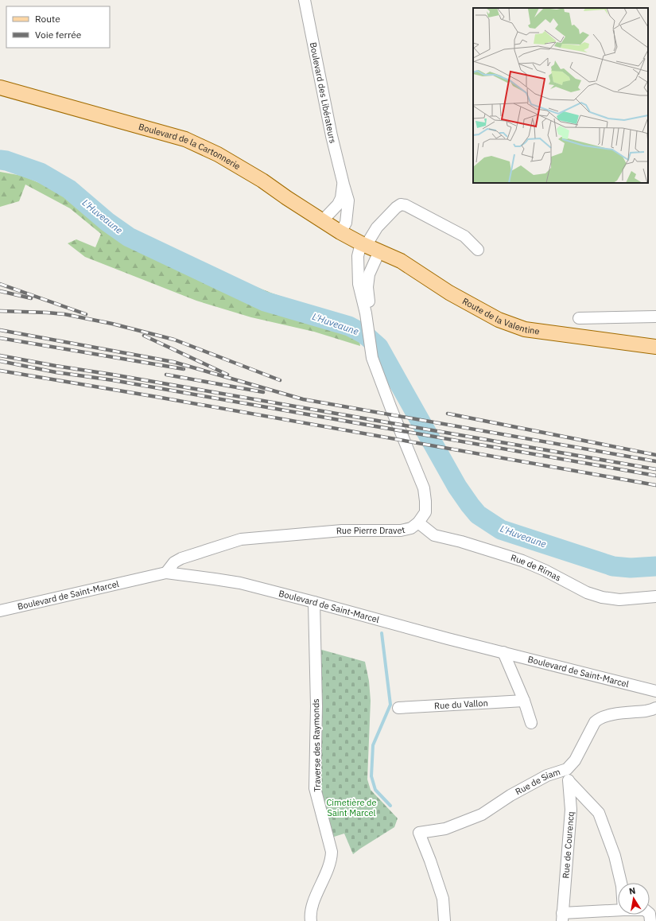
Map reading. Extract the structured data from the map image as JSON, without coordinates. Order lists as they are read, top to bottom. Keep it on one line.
{"streets":{"main road":["Boulevard de la Cartonnerie","Route de la Valentine"],"street":["Boulevard des Libérateurs","Rue Pierre Dravet","Rue de Rimas","Boulevard de Saint-Marcel","Rue du Vallon","Traverse des Raymonds","Rue de Siam","Rue de Courencq"]},"crossings":[["Boulevard des Libérateurs","Boulevard de la Cartonnerie"],["Boulevard de la Cartonnerie","Route de la Valentine"],["Rue Pierre Dravet","Rue de Rimas"],["Rue Pierre Dravet","Boulevard de Saint-Marcel"],["Boulevard de Saint-Marcel","Traverse des Raymonds"],["Rue de Siam","Rue de Courencq"]],"water":["L'Huveaune"],"parks":["Cimetière de Saint Marcel"],"legend":["Route","Voie ferrée"],"north":"top"}
